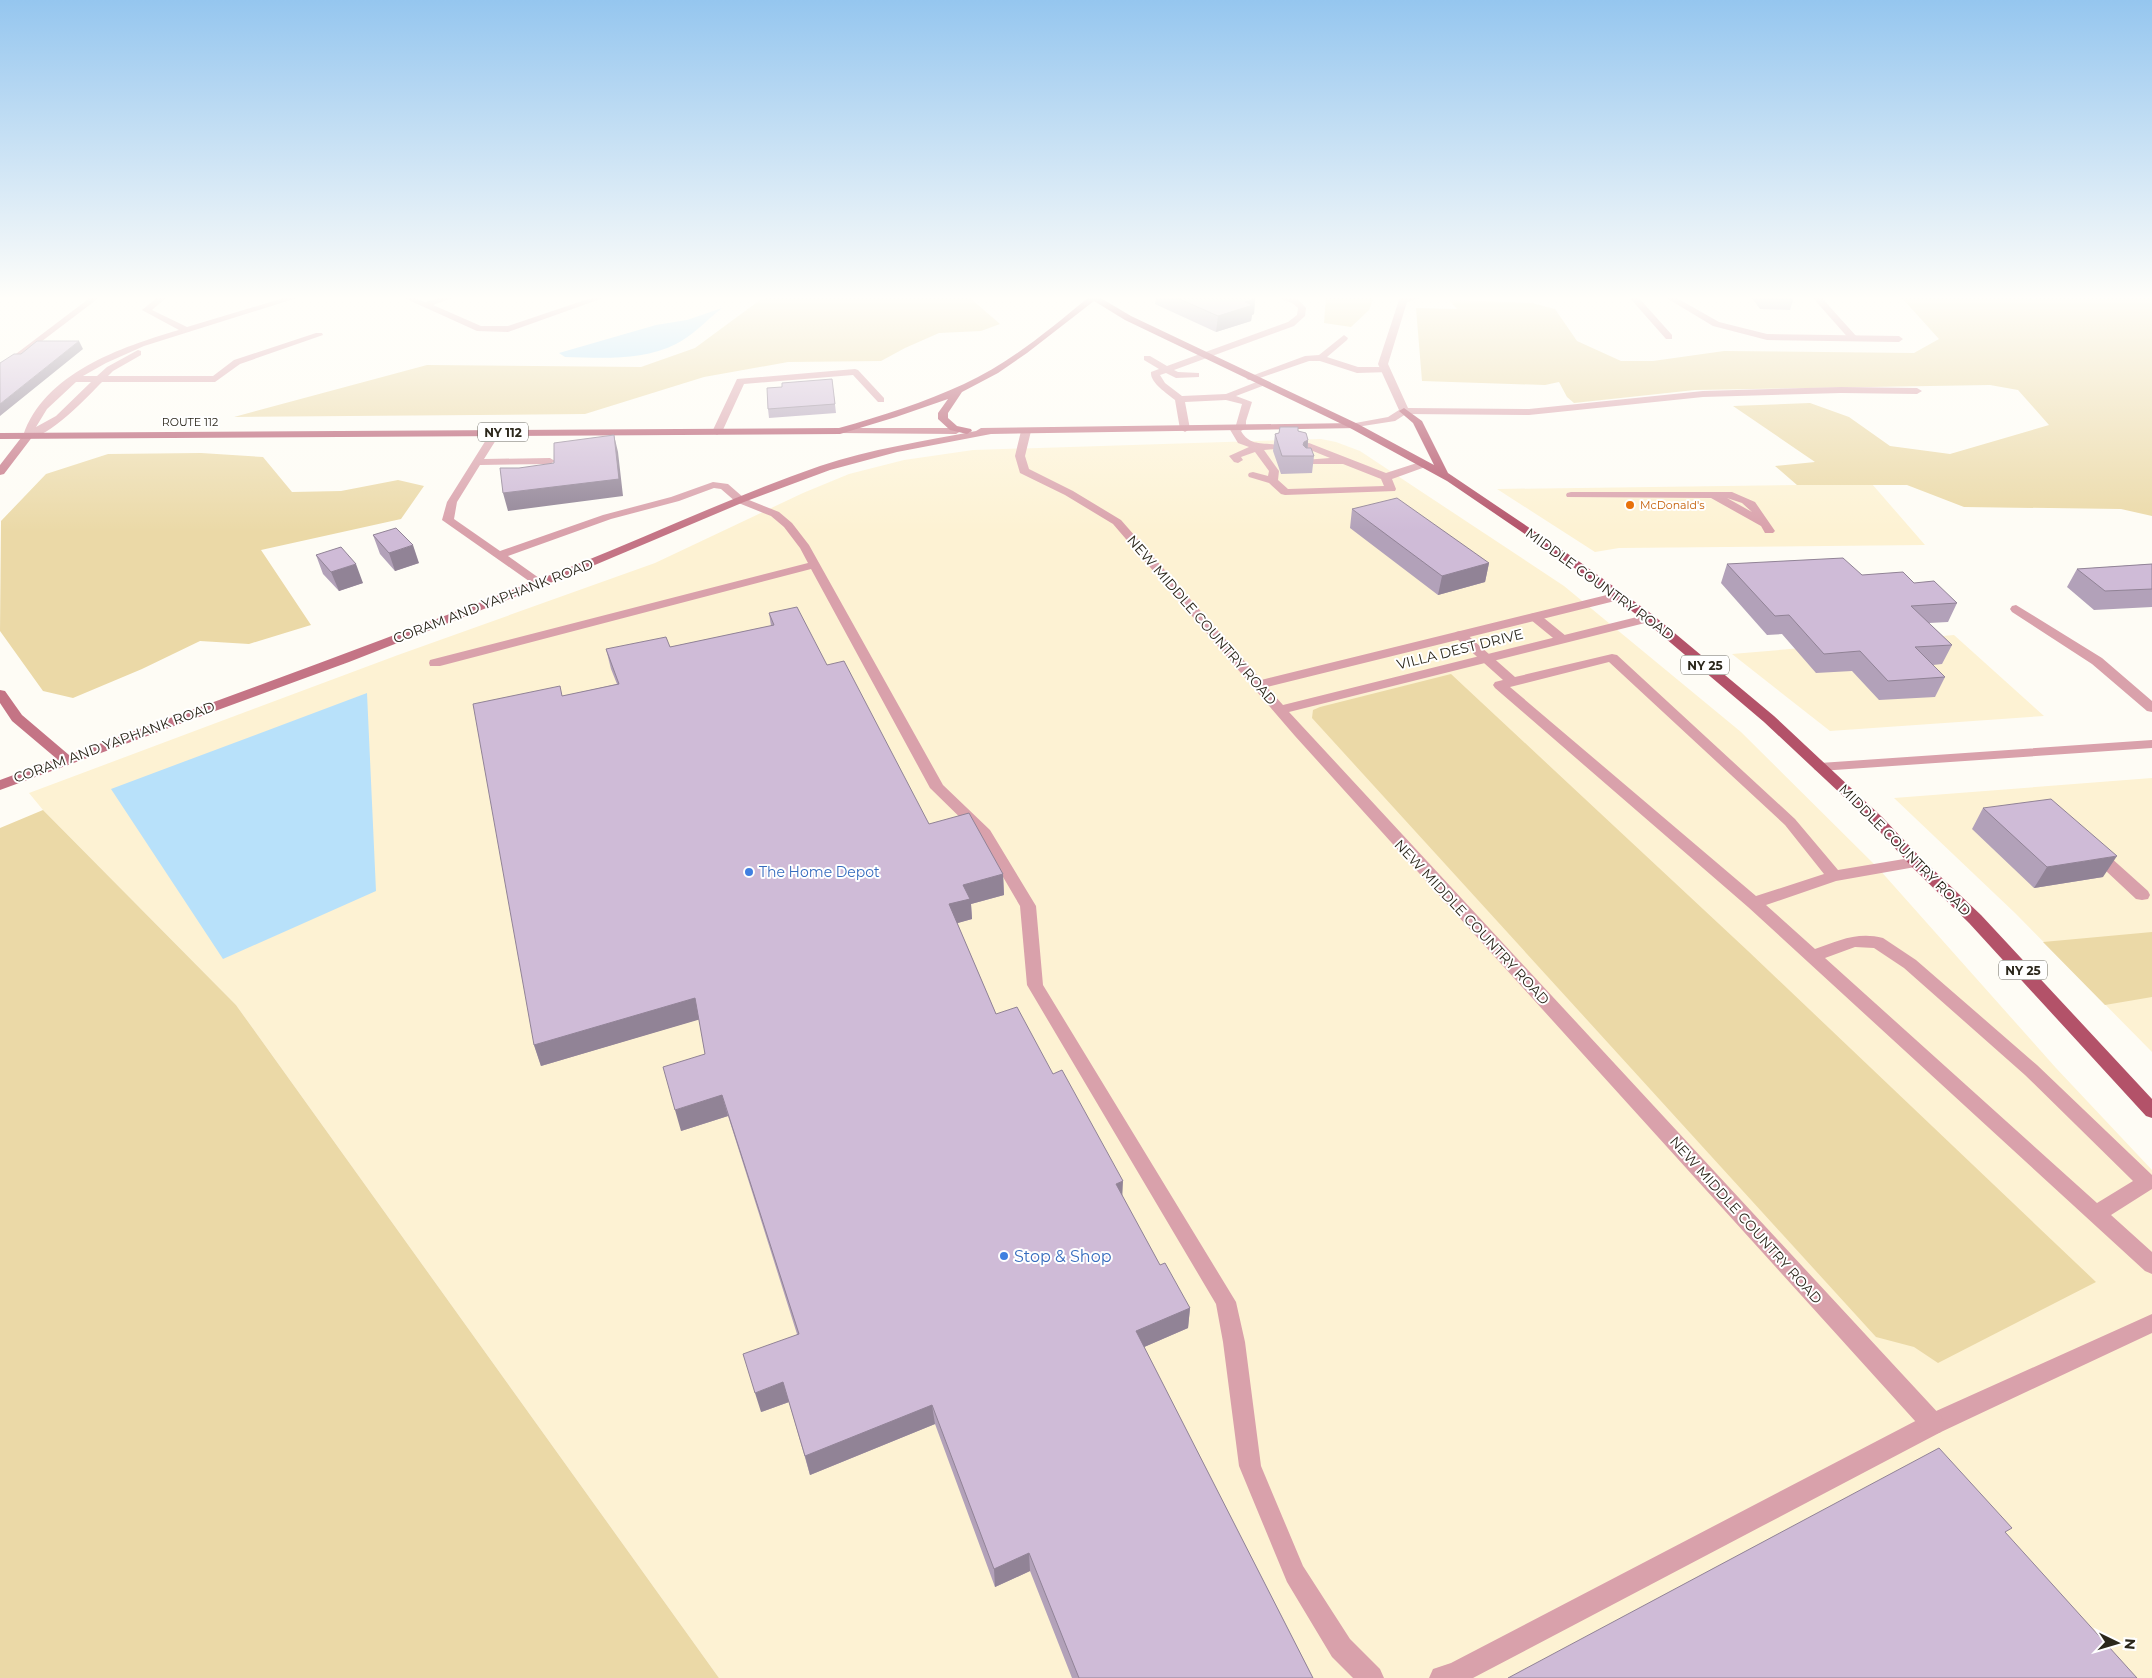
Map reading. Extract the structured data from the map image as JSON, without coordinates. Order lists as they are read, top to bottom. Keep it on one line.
{"streets":{"main road":["ROUTE 112","NY 112","MIDDLE COUNTRY ROAD","CORAM AND YAPHANK ROAD","NY 25"],"street":["NEW MIDDLE COUNTRY ROAD","VILLA DEST DRIVE"]},"crossings":[["MIDDLE COUNTRY ROAD","VILLA DEST DRIVE"],["NEW MIDDLE COUNTRY ROAD","VILLA DEST DRIVE"]],"places":["McDonald's","The Home Depot","Stop & Shop"],"north":"right"}
